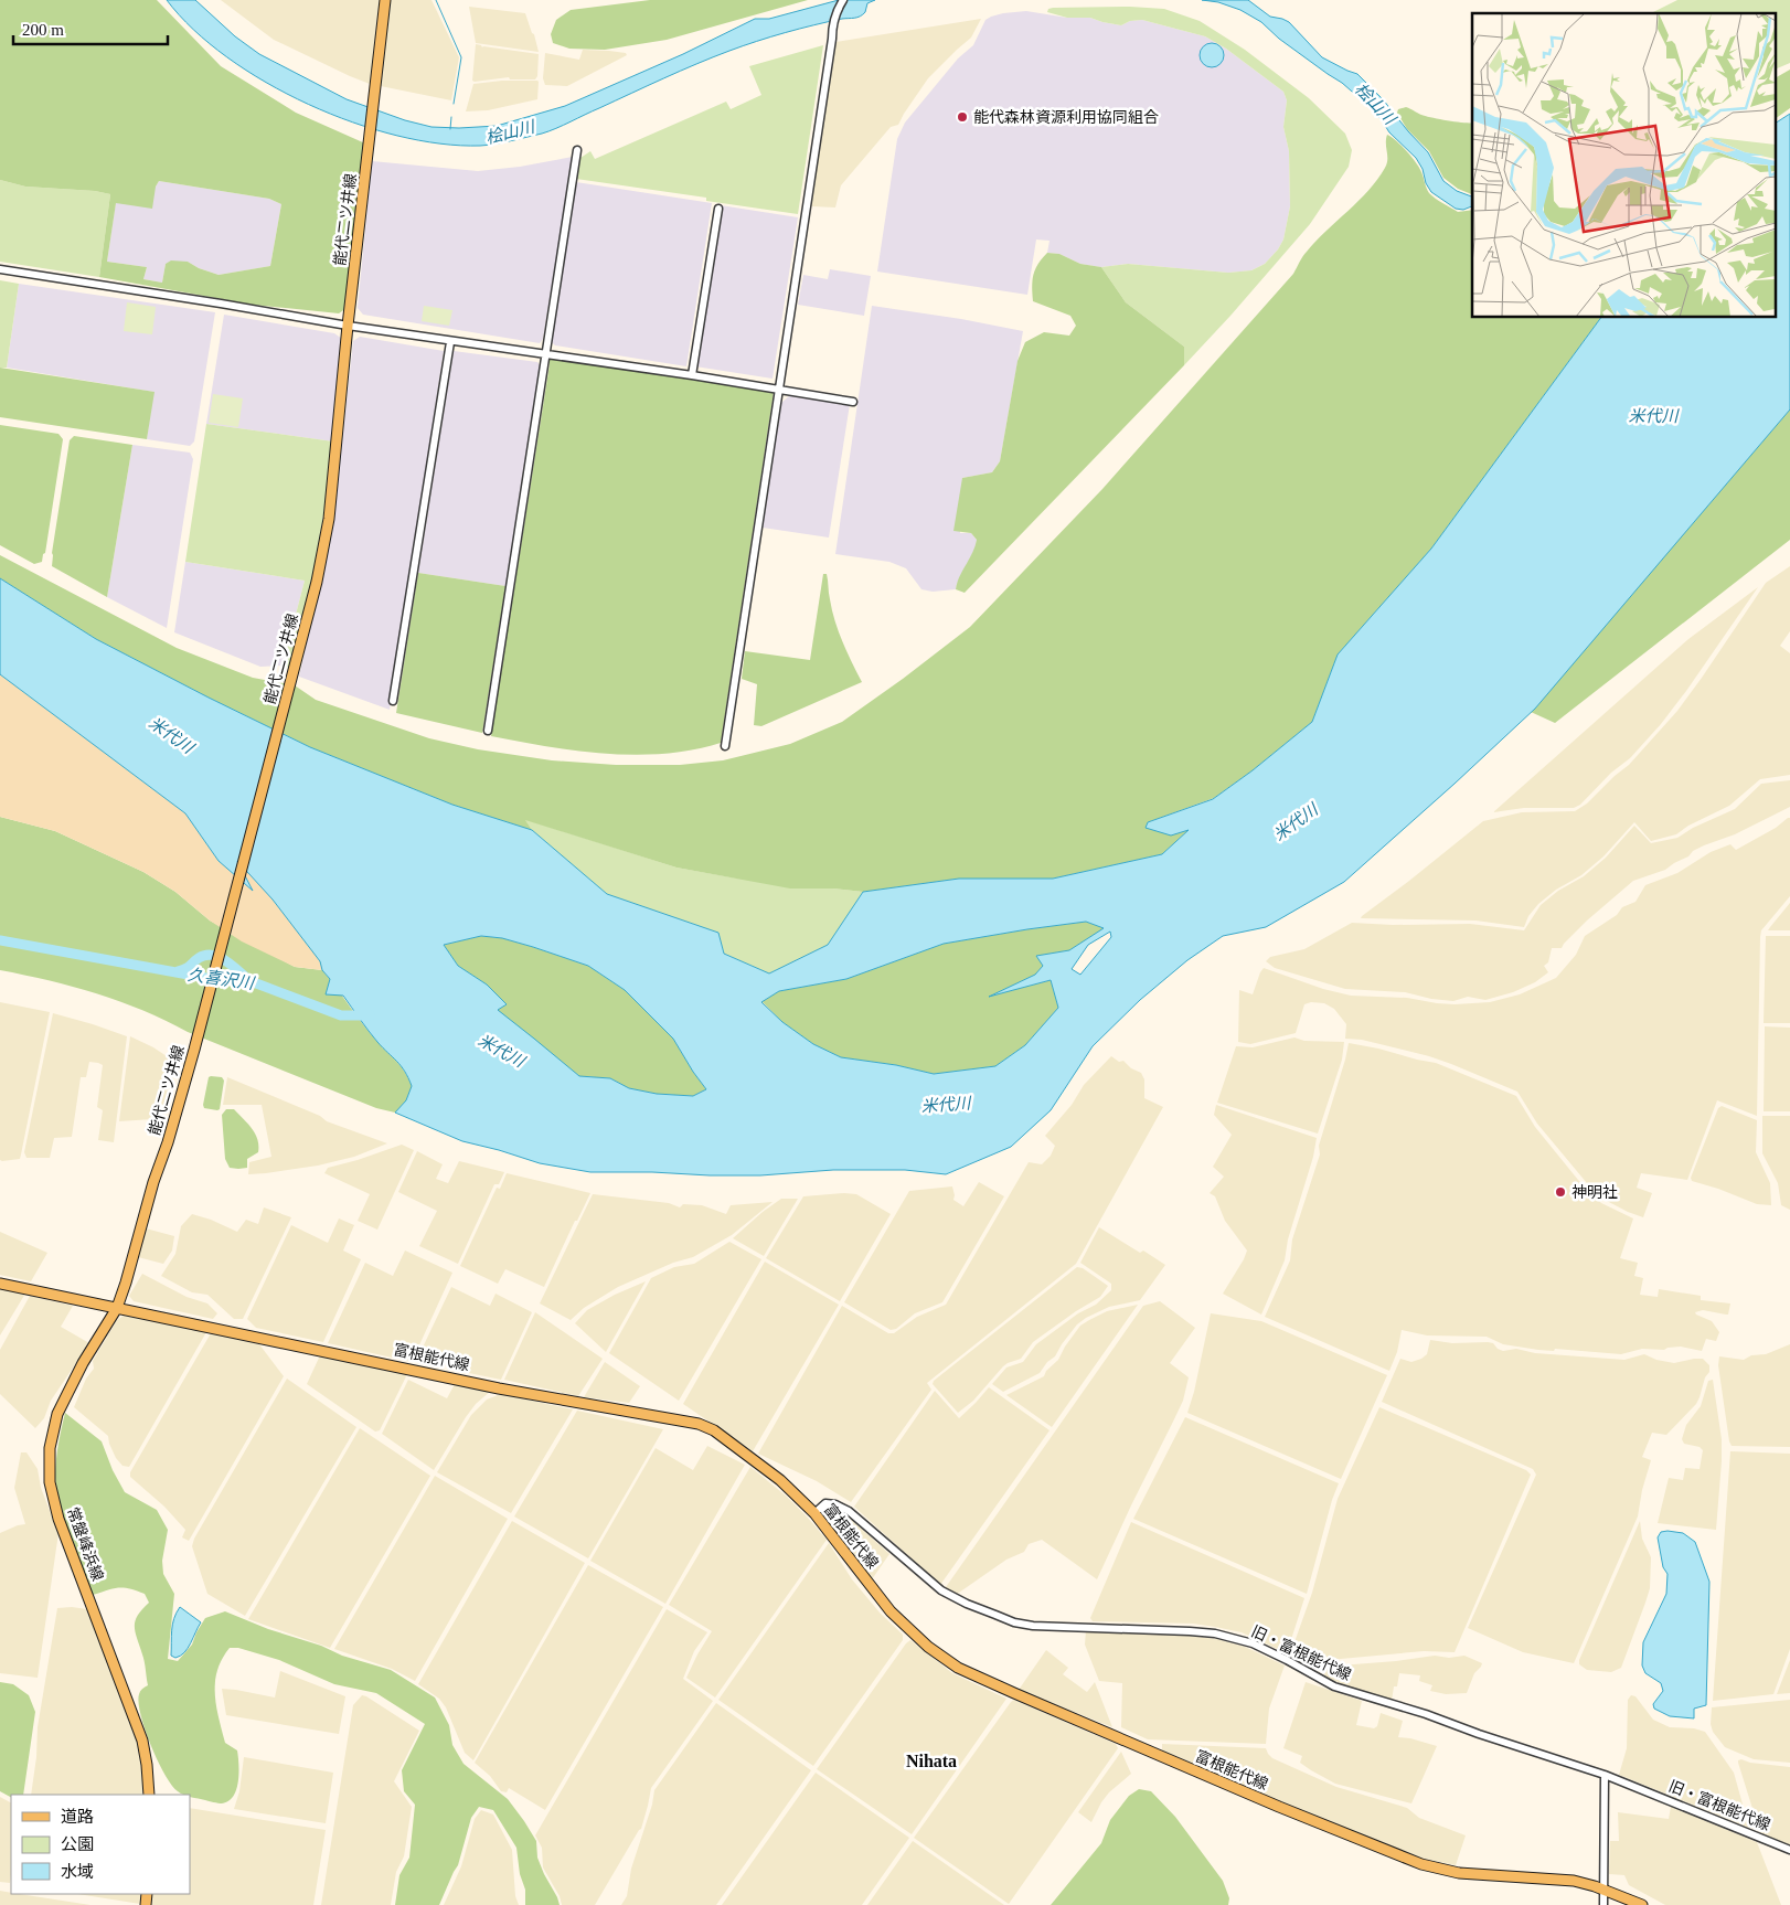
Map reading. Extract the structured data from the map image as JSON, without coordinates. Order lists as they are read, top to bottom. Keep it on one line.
{"streets":{"main road":["能代二ツ井線","富根能代線","常盤峰浜線"],"street":["旧・富根能代線"]},"crossings":[["能代二ツ井線","富根能代線"],["能代二ツ井線","常盤峰浜線"],["富根能代線","常盤峰浜線"],["富根能代線","旧・富根能代線"]],"districts":["Nihata"],"water":["桧山川","米代川","久喜沢川"],"places":["能代森林資源利用協同組合","神明社"],"legend":["道路","公園","水域"],"scale_bar":"200 m"}
